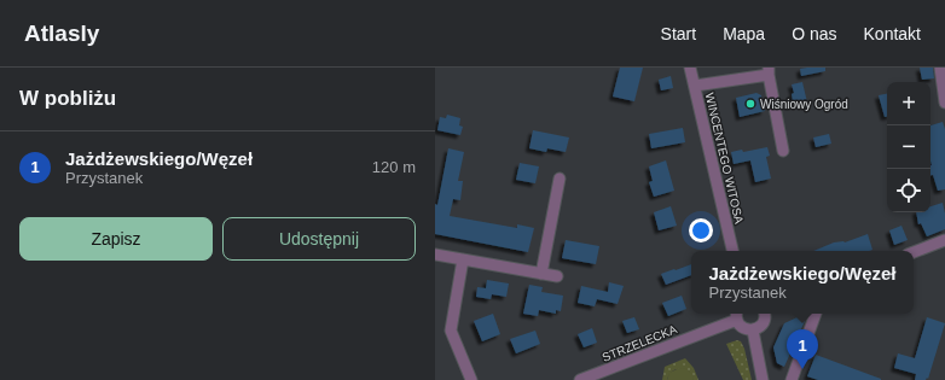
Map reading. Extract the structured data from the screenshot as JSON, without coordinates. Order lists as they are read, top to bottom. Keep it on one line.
{"streets":{"street":["WINCENTEGO WITOSA","STRZELECKA"]},"places":["Wiśniowy Ogród"],"page":{"header":"Atlasly","nav":["Start","Mapa","O nas","Kontakt"],"heading":"W pobliżu","map_buttons":["+","−"],"list":[{"mark":"1","name":"Jażdżewskiego/Węzeł","note":"Przystanek","value":"120 m"}],"buttons":["Zapisz","Udostępnij"],"popup":["Jażdżewskiego/Węzeł","Przystanek"],"pins":"1"}}
